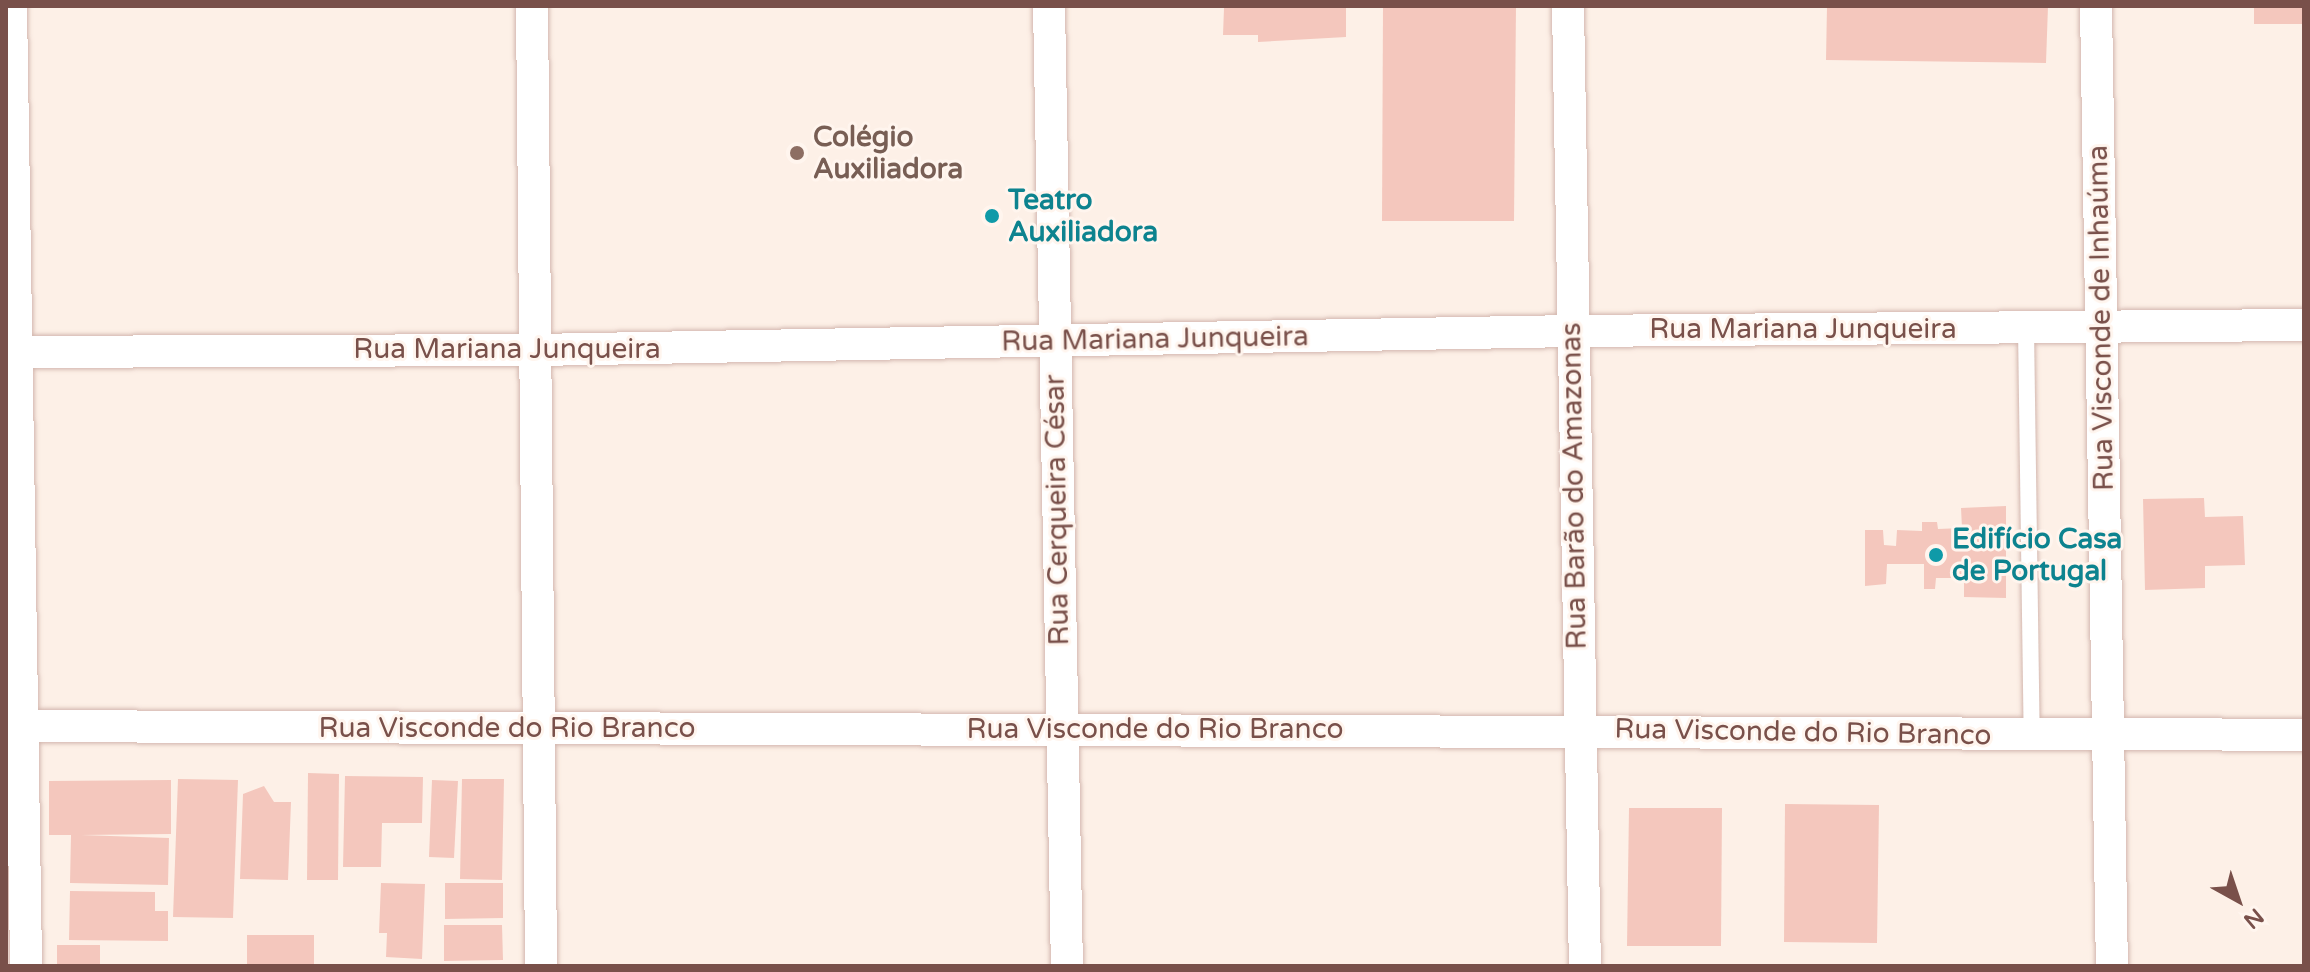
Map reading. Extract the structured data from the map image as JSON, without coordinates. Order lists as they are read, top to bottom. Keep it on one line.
{"streets":{"street":["Rua Visconde de Inhaúma","Rua Mariana Junqueira","Rua Barão do Amazonas","Rua Cerqueira César","Rua Visconde do Rio Branco"]},"crossings":[["Rua Visconde de Inhaúma","Rua Mariana Junqueira"],["Rua Visconde de Inhaúma","Rua Visconde do Rio Branco"],["Rua Mariana Junqueira","Rua Barão do Amazonas"],["Rua Mariana Junqueira","Rua Cerqueira César"],["Rua Barão do Amazonas","Rua Visconde do Rio Branco"],["Rua Cerqueira César","Rua Visconde do Rio Branco"]],"places":["Colégio Auxiliadora","Teatro Auxiliadora","Edifício Casa de Portugal"],"north":"bottom right"}
